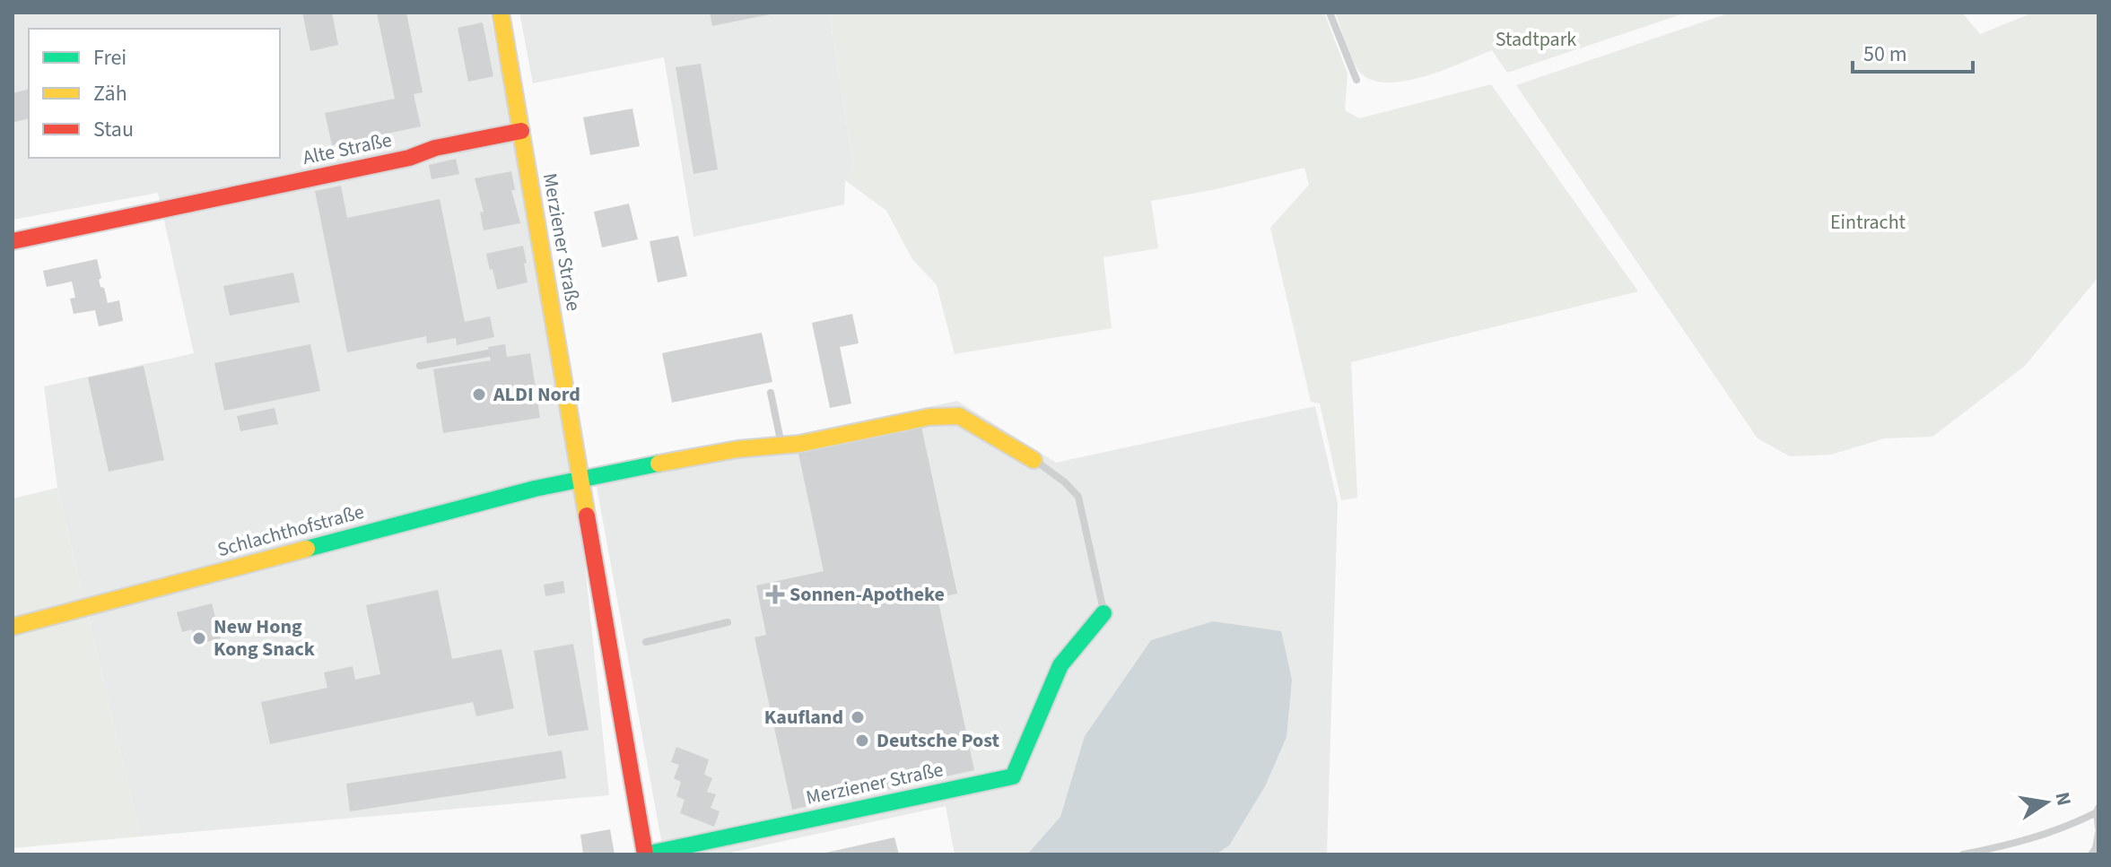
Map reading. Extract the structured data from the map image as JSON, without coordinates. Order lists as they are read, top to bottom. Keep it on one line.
{"streets":{"street":["Alte Straße","Merziener Straße","Schlachthofstraße"]},"crossings":[["Alte Straße","Merziener Straße"],["Merziener Straße","Schlachthofstraße"]],"parks":["Stadtpark","Eintracht"],"places":{"other":["ALDI Nord","New Hong Kong Snack","Kaufland","Deutsche Post"],"health":["Sonnen-Apotheke"]},"legend":["Frei","Zäh","Stau"],"scale_bar":"50 m","north":"right"}
